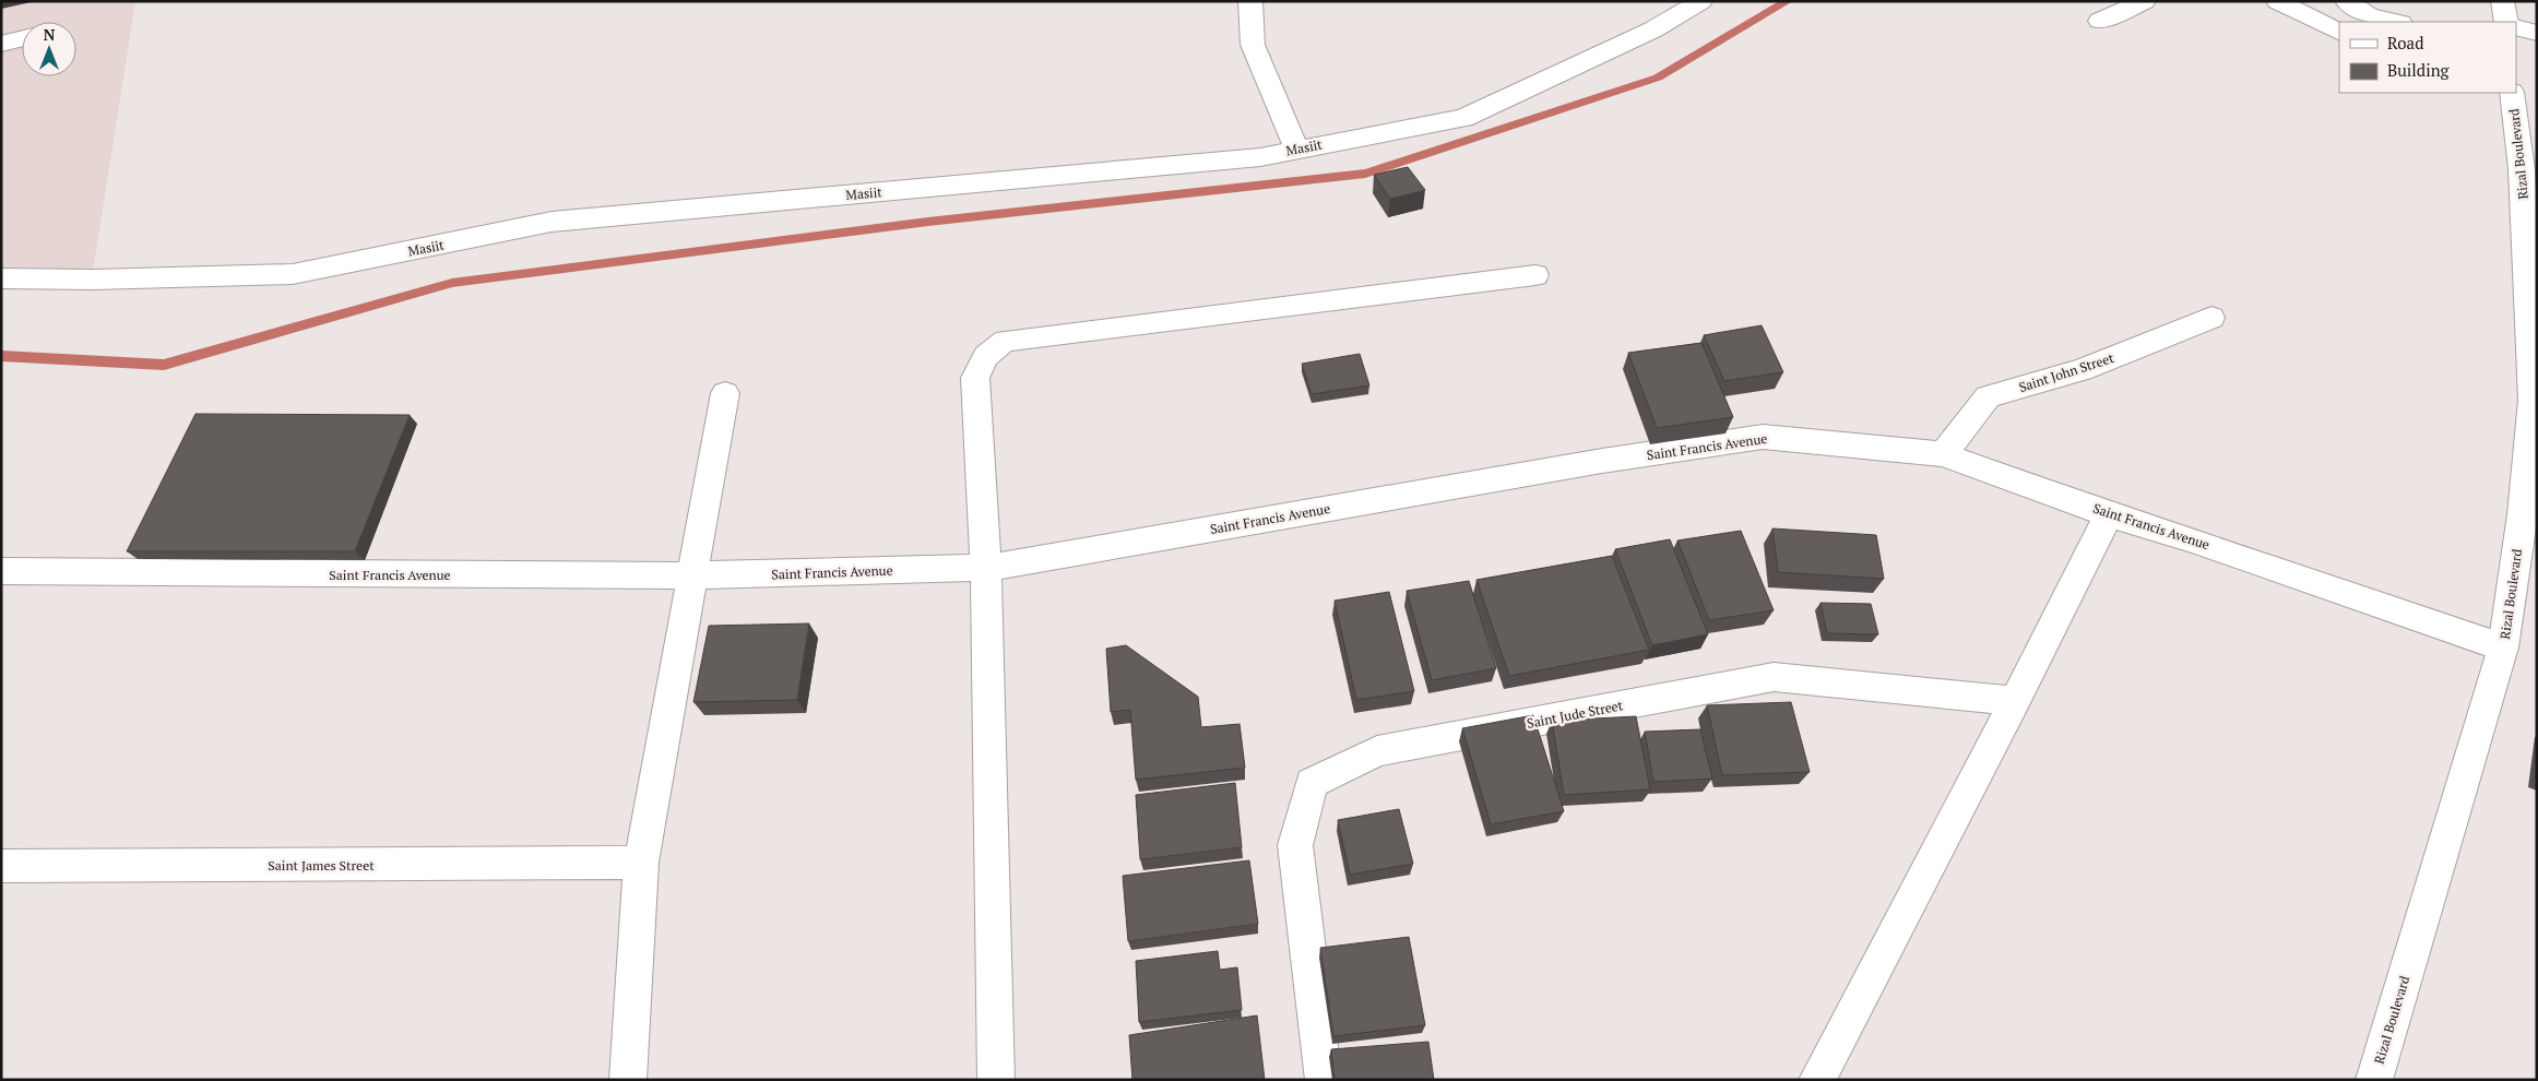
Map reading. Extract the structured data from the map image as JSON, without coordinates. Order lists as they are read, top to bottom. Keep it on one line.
{"streets":{"street":["Masiit","Rizal Boulevard","Saint John Street","Saint Francis Avenue","Saint Jude Street","Saint James Street"]},"crossings":[["Rizal Boulevard","Saint Francis Avenue"],["Saint John Street","Saint Francis Avenue"]],"legend":["Road","Building"],"north":"top"}
